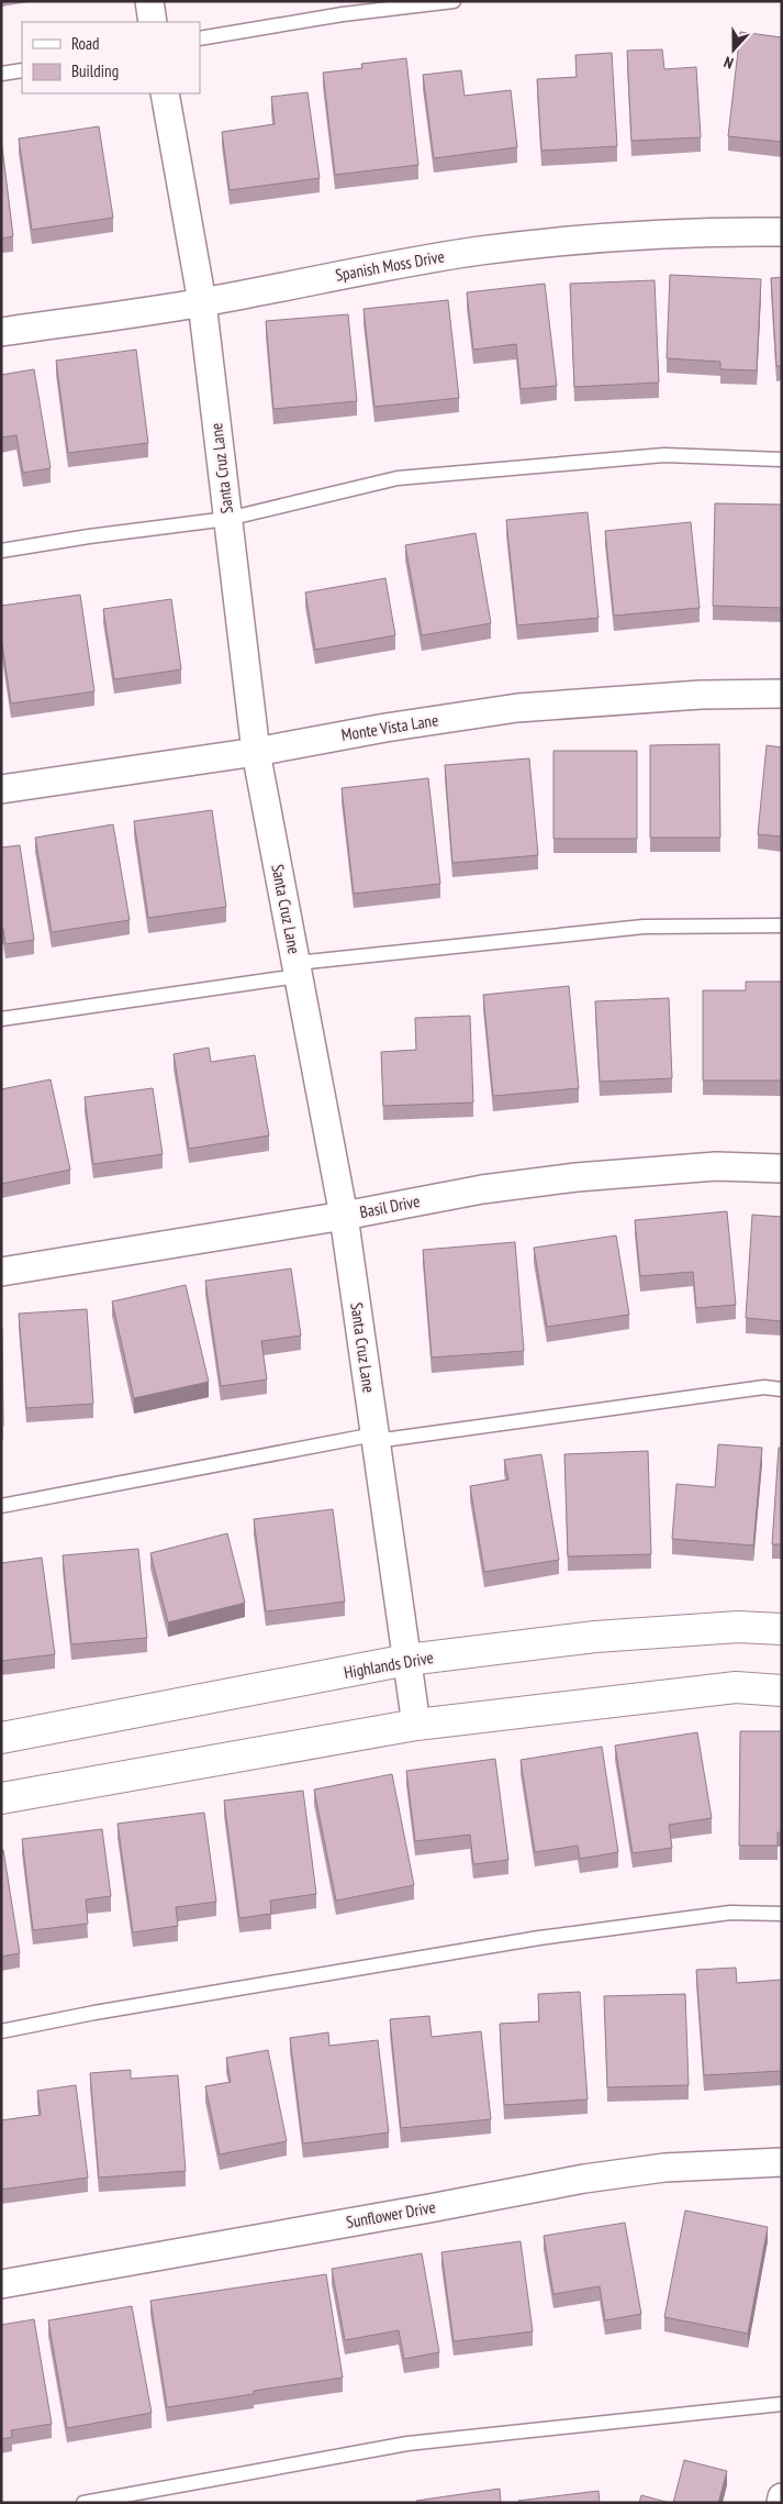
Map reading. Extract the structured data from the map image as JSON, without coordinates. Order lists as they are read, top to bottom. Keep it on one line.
{"streets":{"street":["Spanish Moss Drive","Santa Cruz Lane","Monte Vista Lane","Basil Drive","Highlands Drive","Sunflower Drive"]},"crossings":[["Spanish Moss Drive","Santa Cruz Lane"],["Santa Cruz Lane","Monte Vista Lane"],["Santa Cruz Lane","Basil Drive"],["Santa Cruz Lane","Highlands Drive"]],"legend":["Road","Building"],"north":"bottom"}
